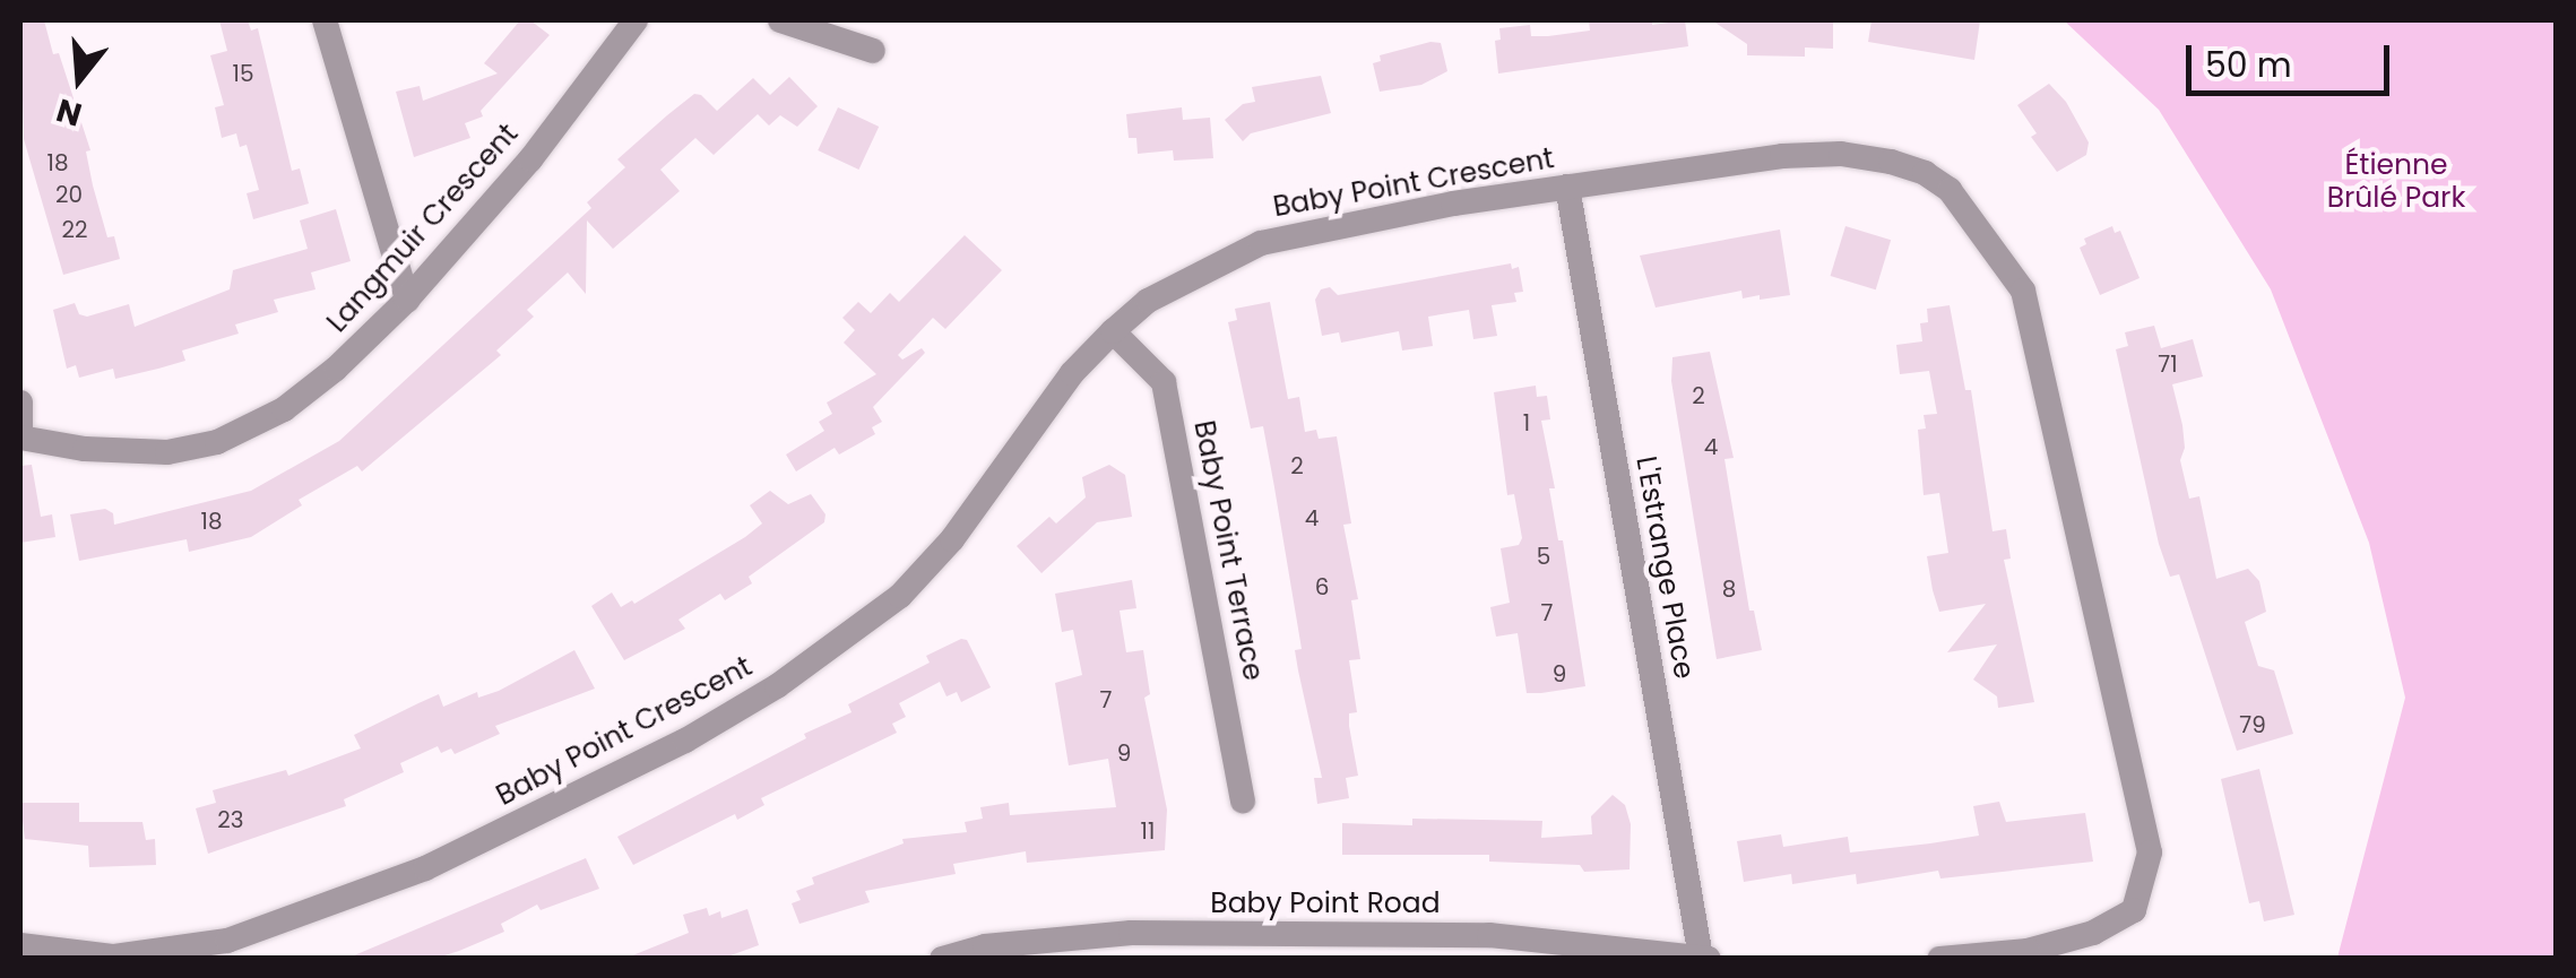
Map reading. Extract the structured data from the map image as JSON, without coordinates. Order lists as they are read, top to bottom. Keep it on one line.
{"streets":{"street":["Baby Point Crescent","Langmuir Crescent","Baby Point Terrace","L'Estrange Place","Baby Point Road"]},"crossings":[["Baby Point Crescent","Baby Point Terrace"],["Baby Point Crescent","L'Estrange Place"],["L'Estrange Place","Baby Point Road"]],"parks":["Étienne Brûlé Park"],"house_numbers":["15","18","20","22","71","2","1","4","2","4","18","5","6","8","7","9","7","79","9","23","11"],"scale_bar":"50 m","north":"bottom"}
